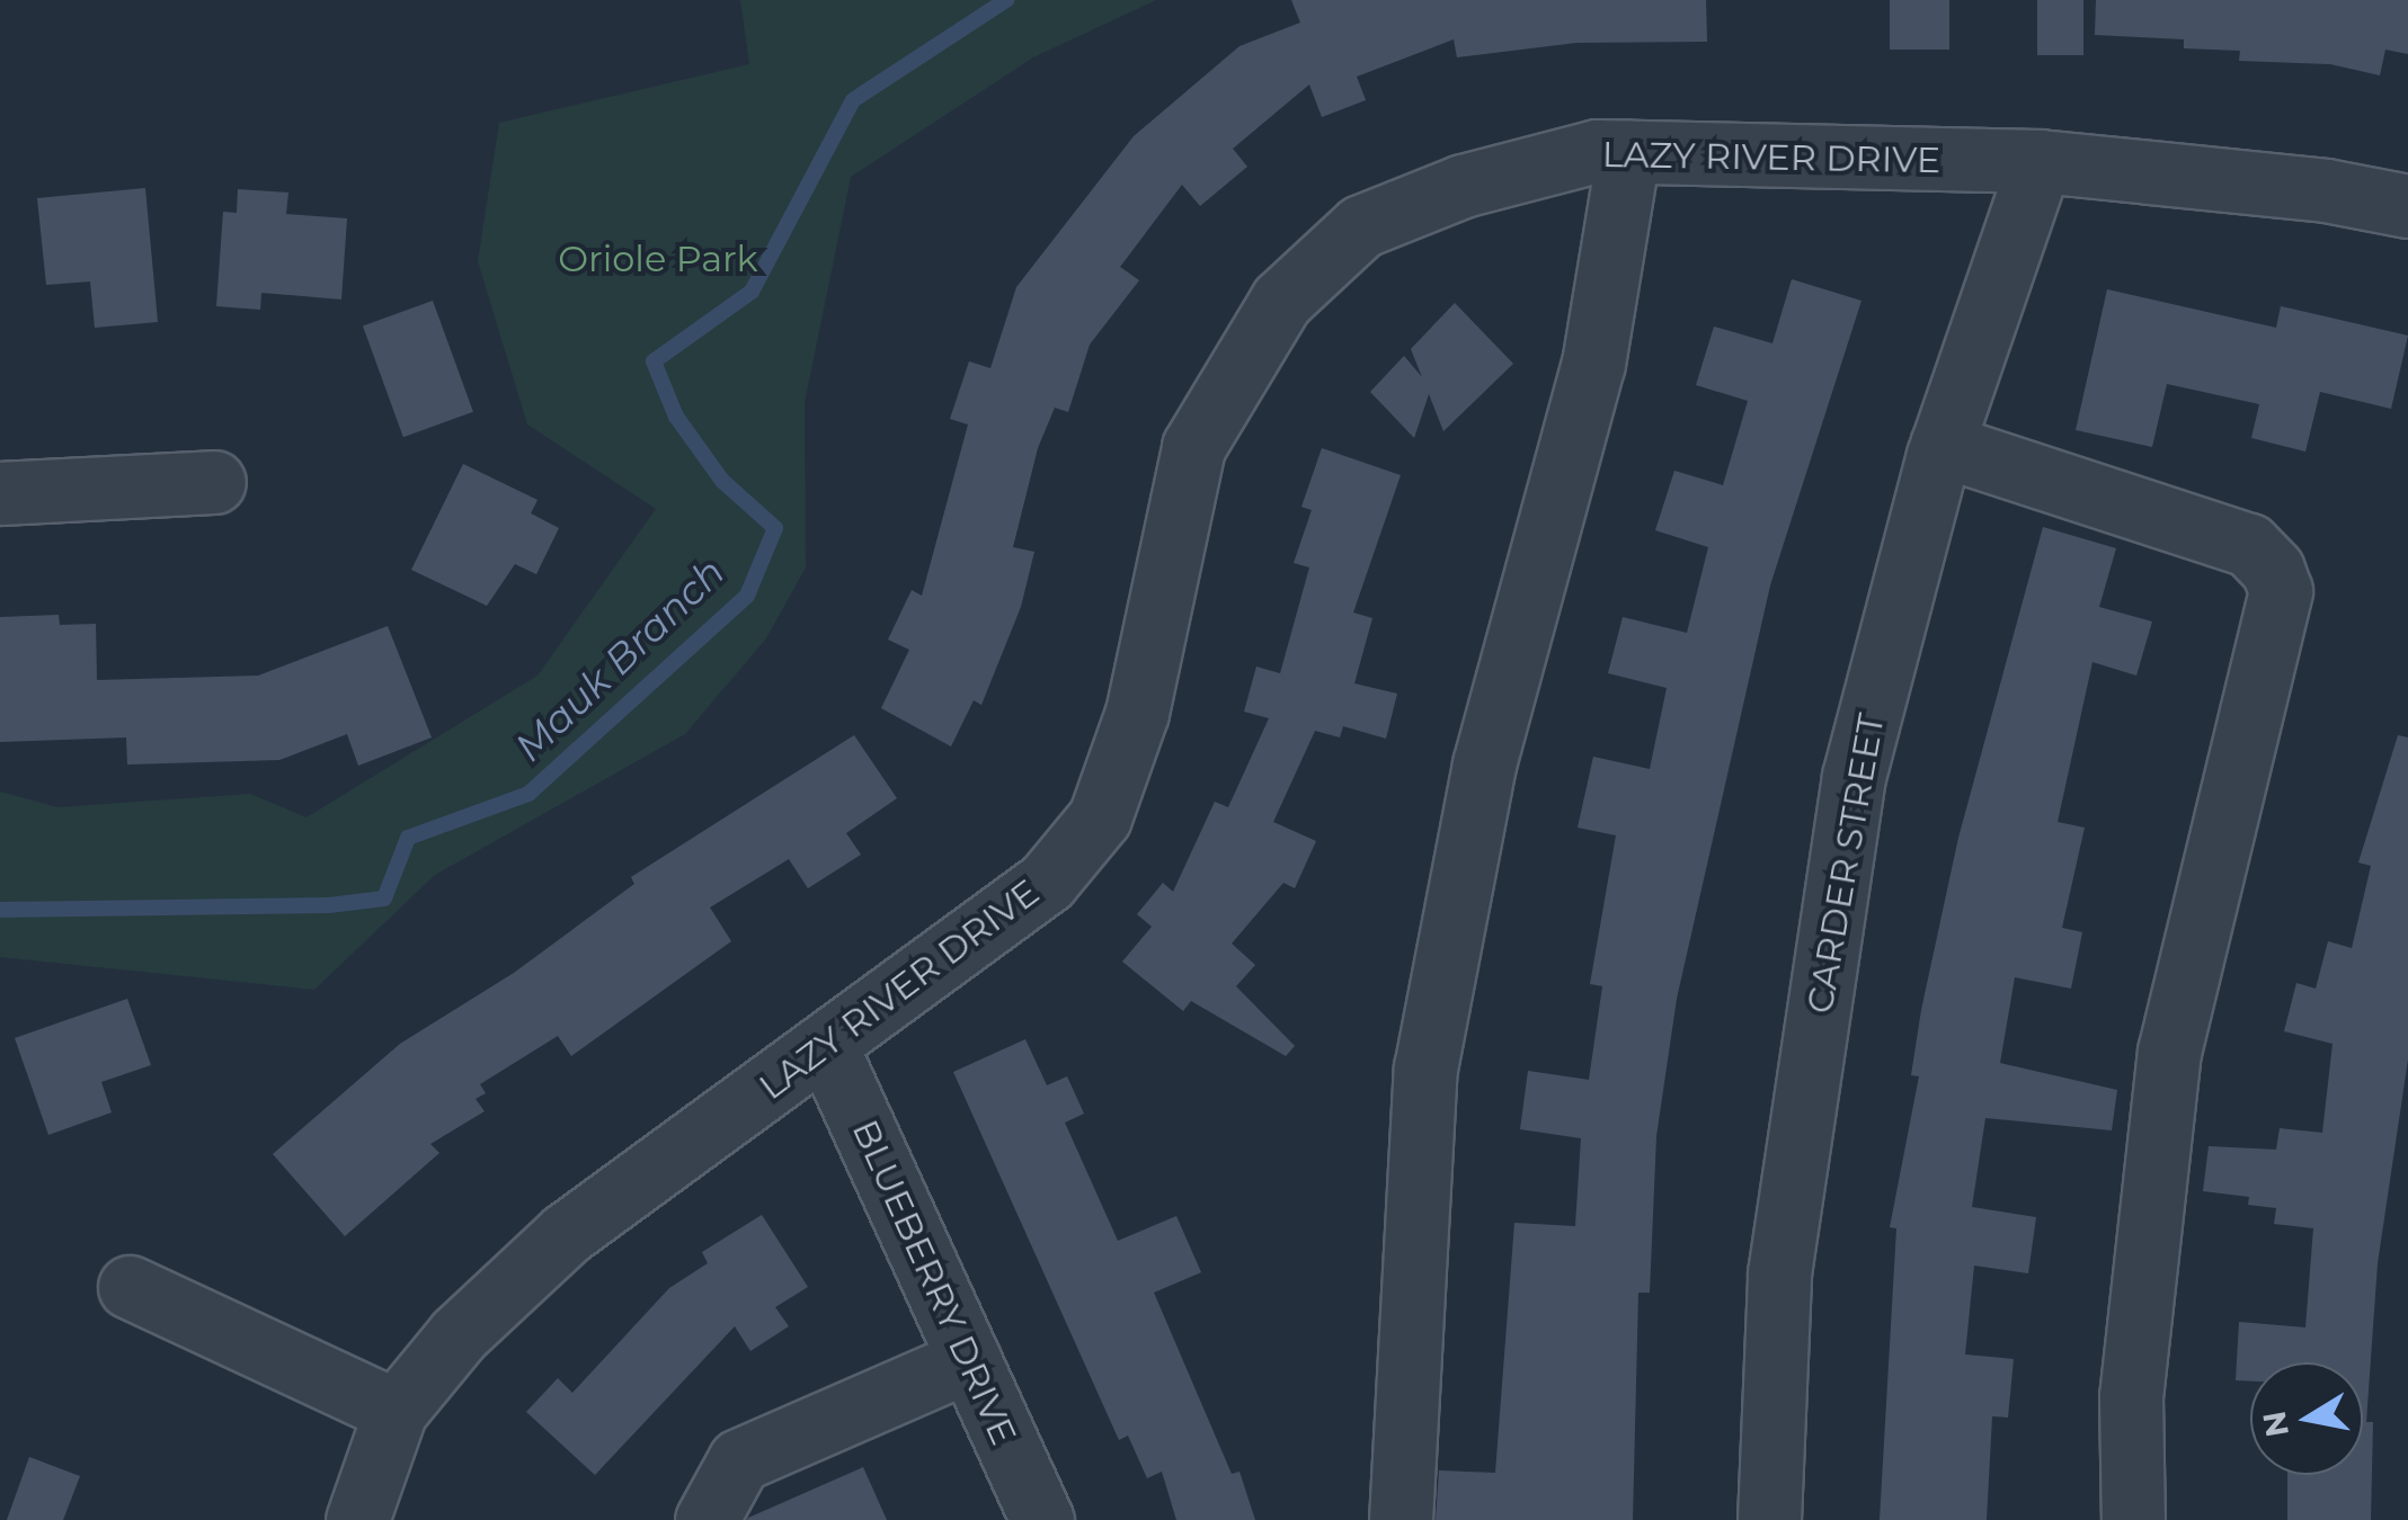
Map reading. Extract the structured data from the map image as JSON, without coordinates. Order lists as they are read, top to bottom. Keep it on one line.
{"streets":{"street":["LAZY RIVER DRIVE","CARDER STREET","BLUEBERRY DRIVE"]},"crossings":[["LAZY RIVER DRIVE","CARDER STREET"],["LAZY RIVER DRIVE","BLUEBERRY DRIVE"]],"water":["Mauk Branch"],"parks":["Oriole Park"],"north":"left"}
